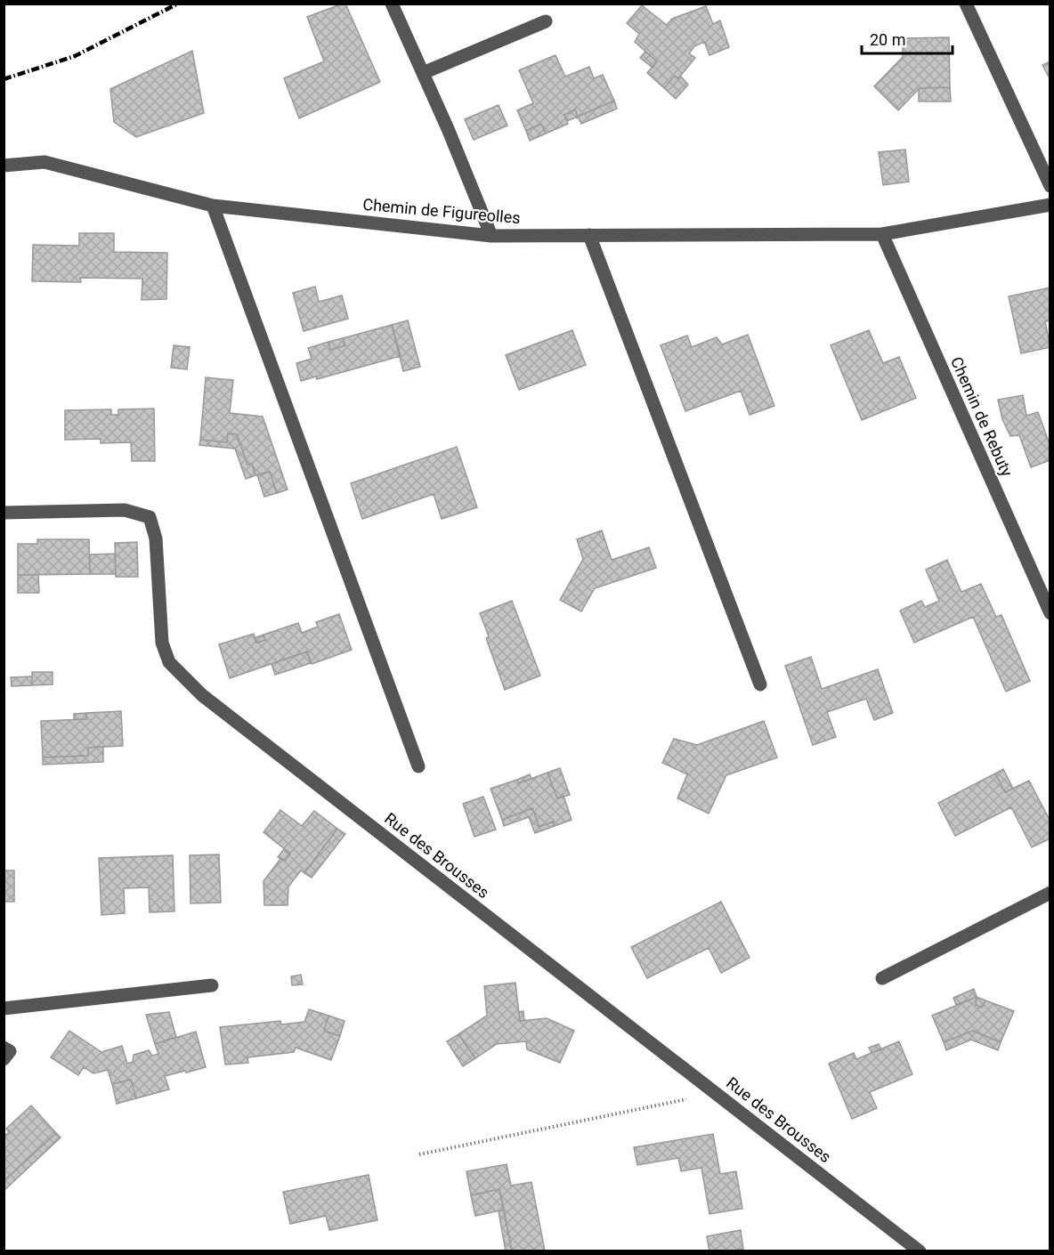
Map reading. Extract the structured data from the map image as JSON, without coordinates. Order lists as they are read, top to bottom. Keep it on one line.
{"streets":{"street":["Chemin de Figureolles","Chemin de Rebuty","Rue des Brousses"]},"crossings":[["Chemin de Figureolles","Chemin de Rebuty"]],"scale_bar":"20 m"}
